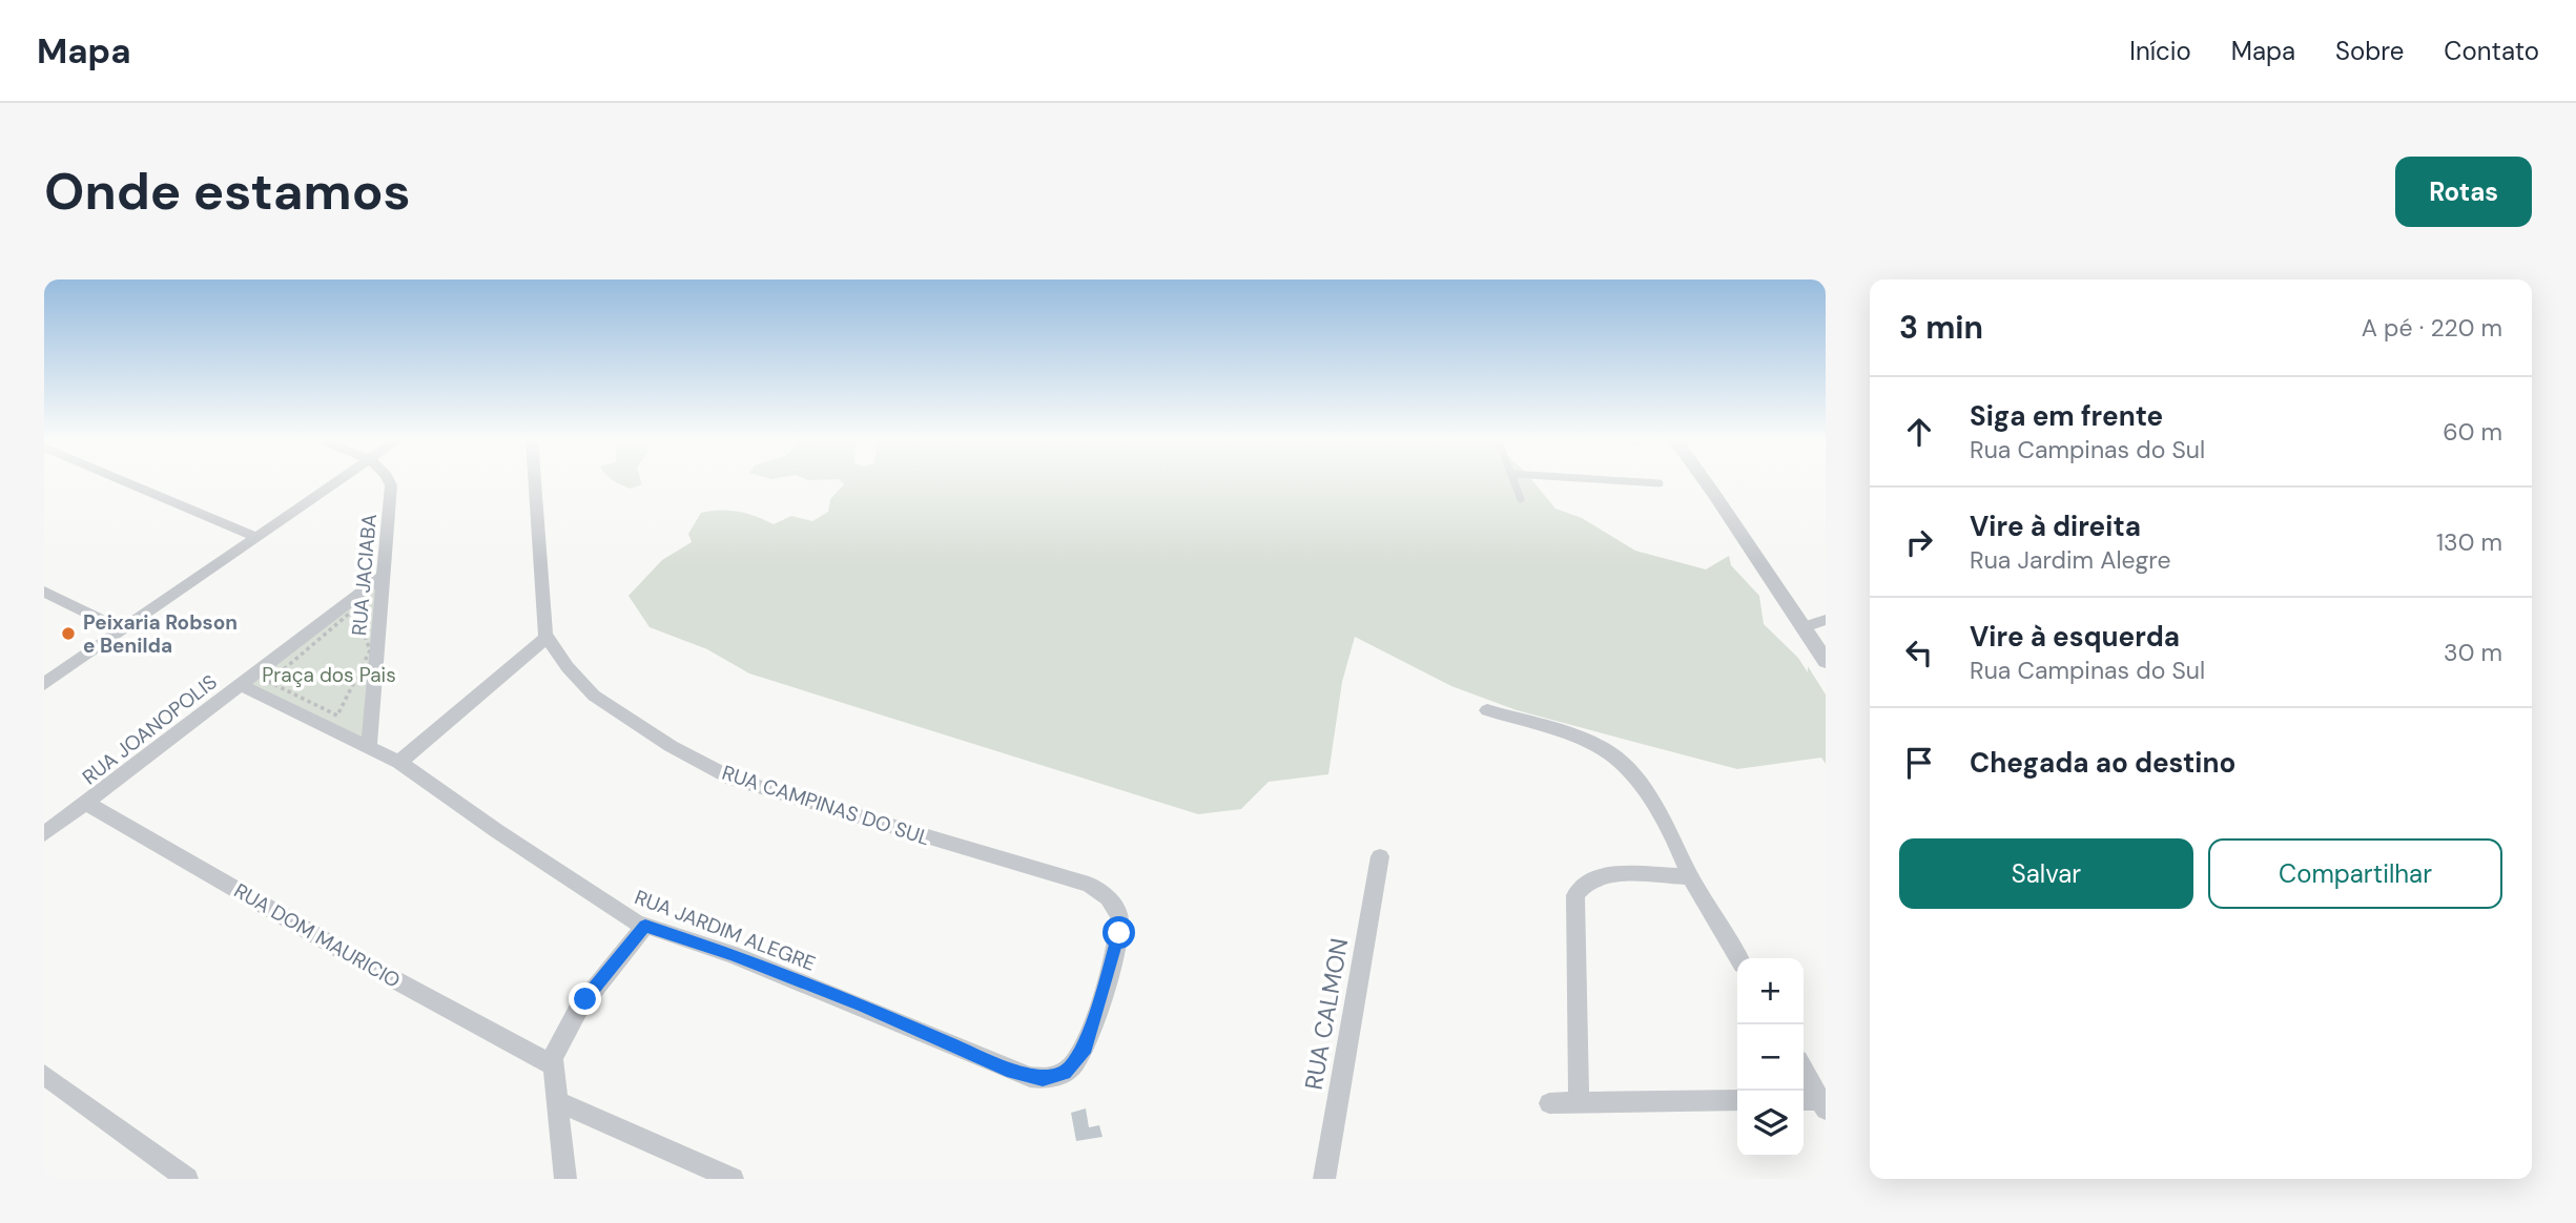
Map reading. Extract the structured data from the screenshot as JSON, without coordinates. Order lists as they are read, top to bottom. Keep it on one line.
{"streets":{"street":["RUA JACIABA","RUA JOANOPOLIS","RUA CAMPINAS DO SUL","RUA JARDIM ALEGRE","RUA DOM MAURICIO","RUA CALMON"]},"crossings":[["RUA JACIABA","RUA JOANOPOLIS"],["RUA JACIABA","RUA JARDIM ALEGRE"],["RUA JOANOPOLIS","RUA JARDIM ALEGRE"],["RUA JOANOPOLIS","RUA DOM MAURICIO"],["RUA CAMPINAS DO SUL","RUA JARDIM ALEGRE"]],"parks":["Praça dos Pais"],"places":["Peixaria Robson e Benilda"],"page":{"header":"Mapa","nav":["Início","Mapa","Sobre","Contato"],"buttons":["Rotas",["Salvar","Compartilhar"]],"title":"Onde estamos","heading":["3 min","A pé · 220 m"],"list":[["Siga em frente","Rua Campinas do Sul","60 m"],["Vire à direita","Rua Jardim Alegre","130 m"],["Vire à esquerda","Rua Campinas do Sul","30 m"],"Chegada ao destino"],"map_buttons":["+","−"]}}
